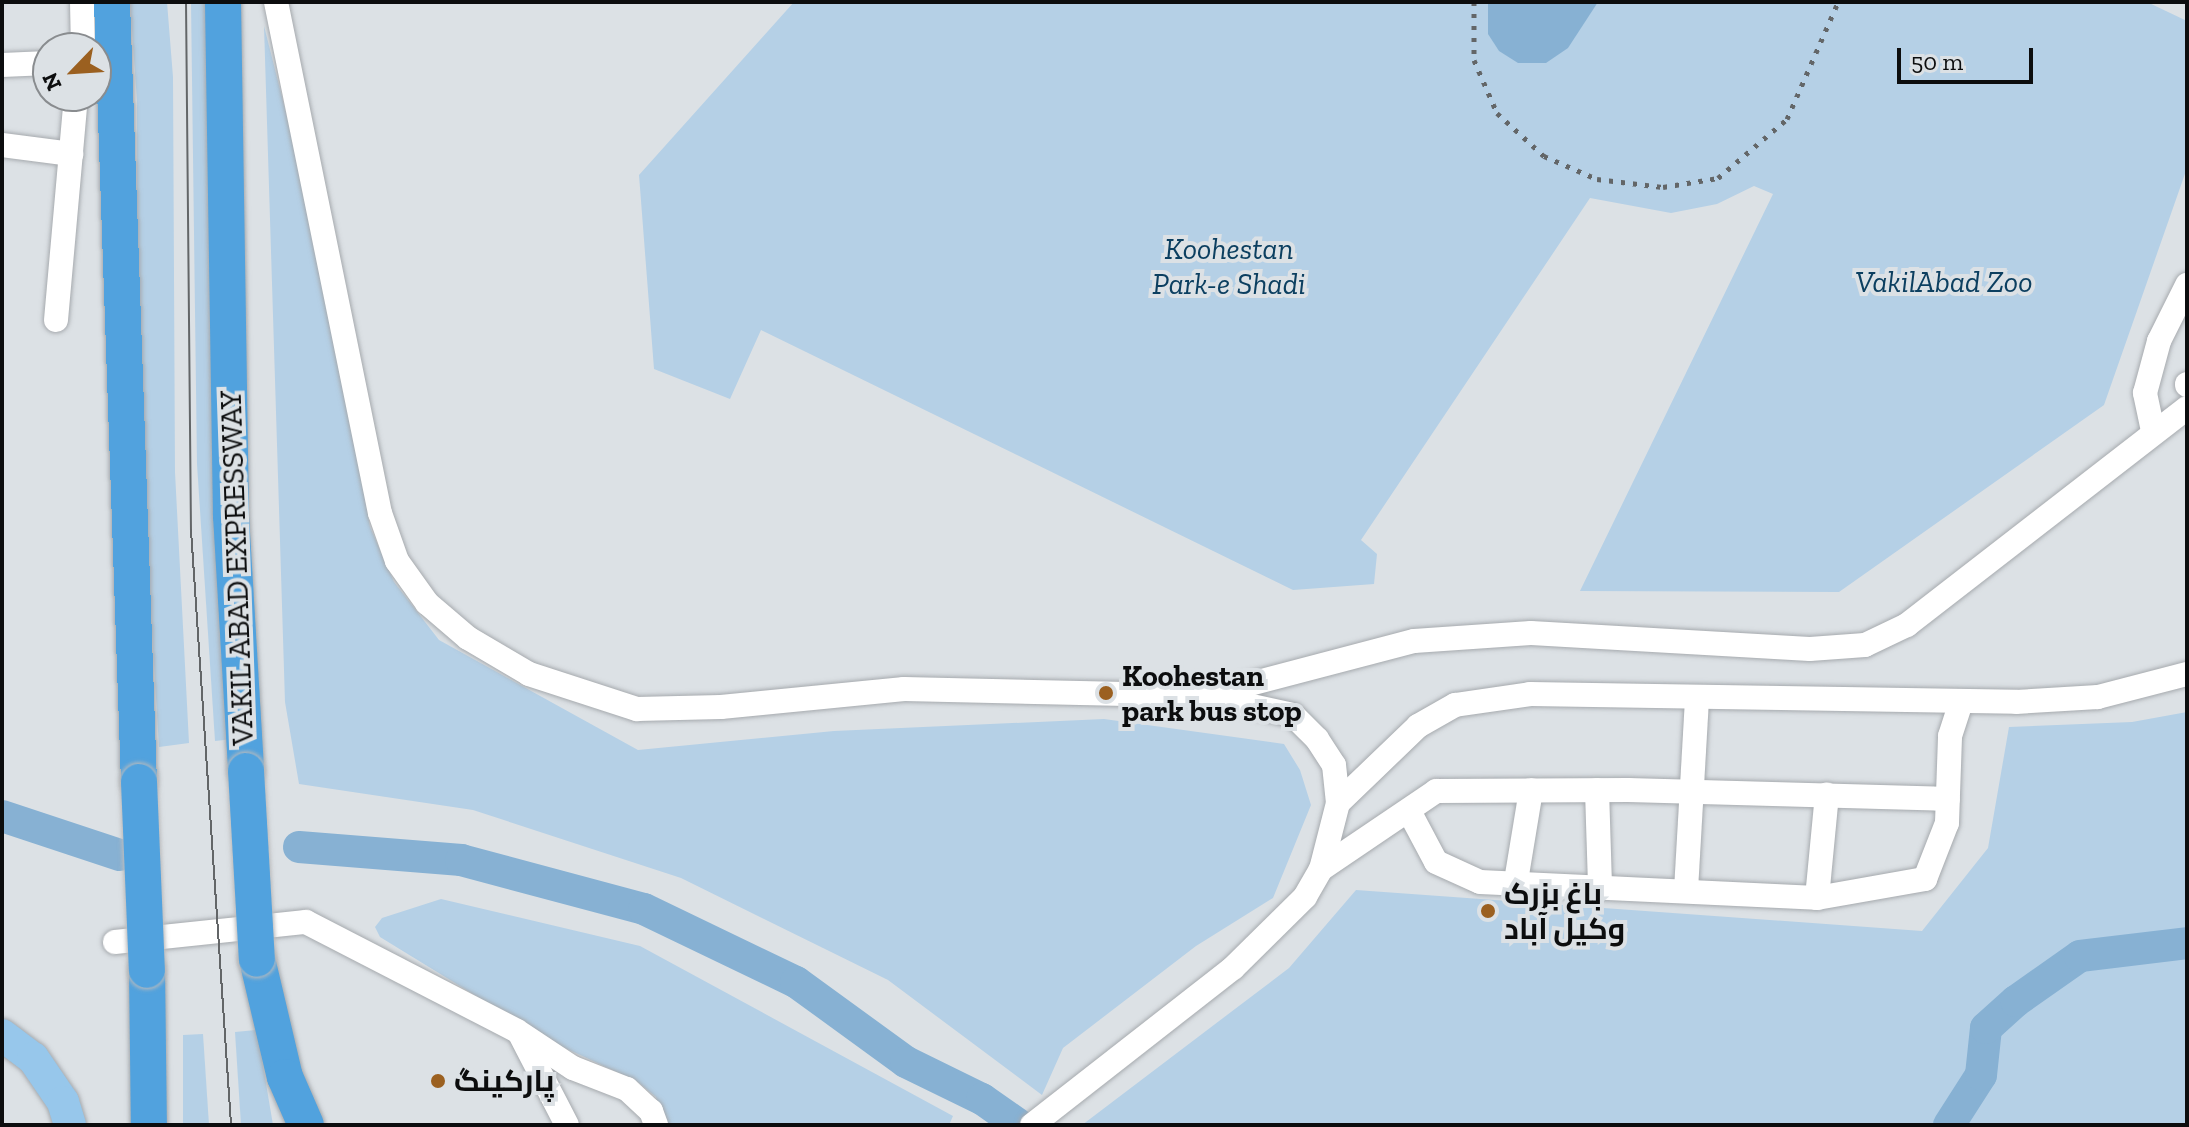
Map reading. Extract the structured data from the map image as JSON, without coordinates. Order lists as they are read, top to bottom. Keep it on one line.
{"streets":{"highway":["VAKIL ABAD EXPRESSWAY"]},"parks":["Koohestan Park-e Shadi","VakilAbad Zoo"],"places":["Koohestan park bus stop","باغ بزرک وکیل آباد","پارکینگ"],"scale_bar":"50 m","north":"bottom left"}
